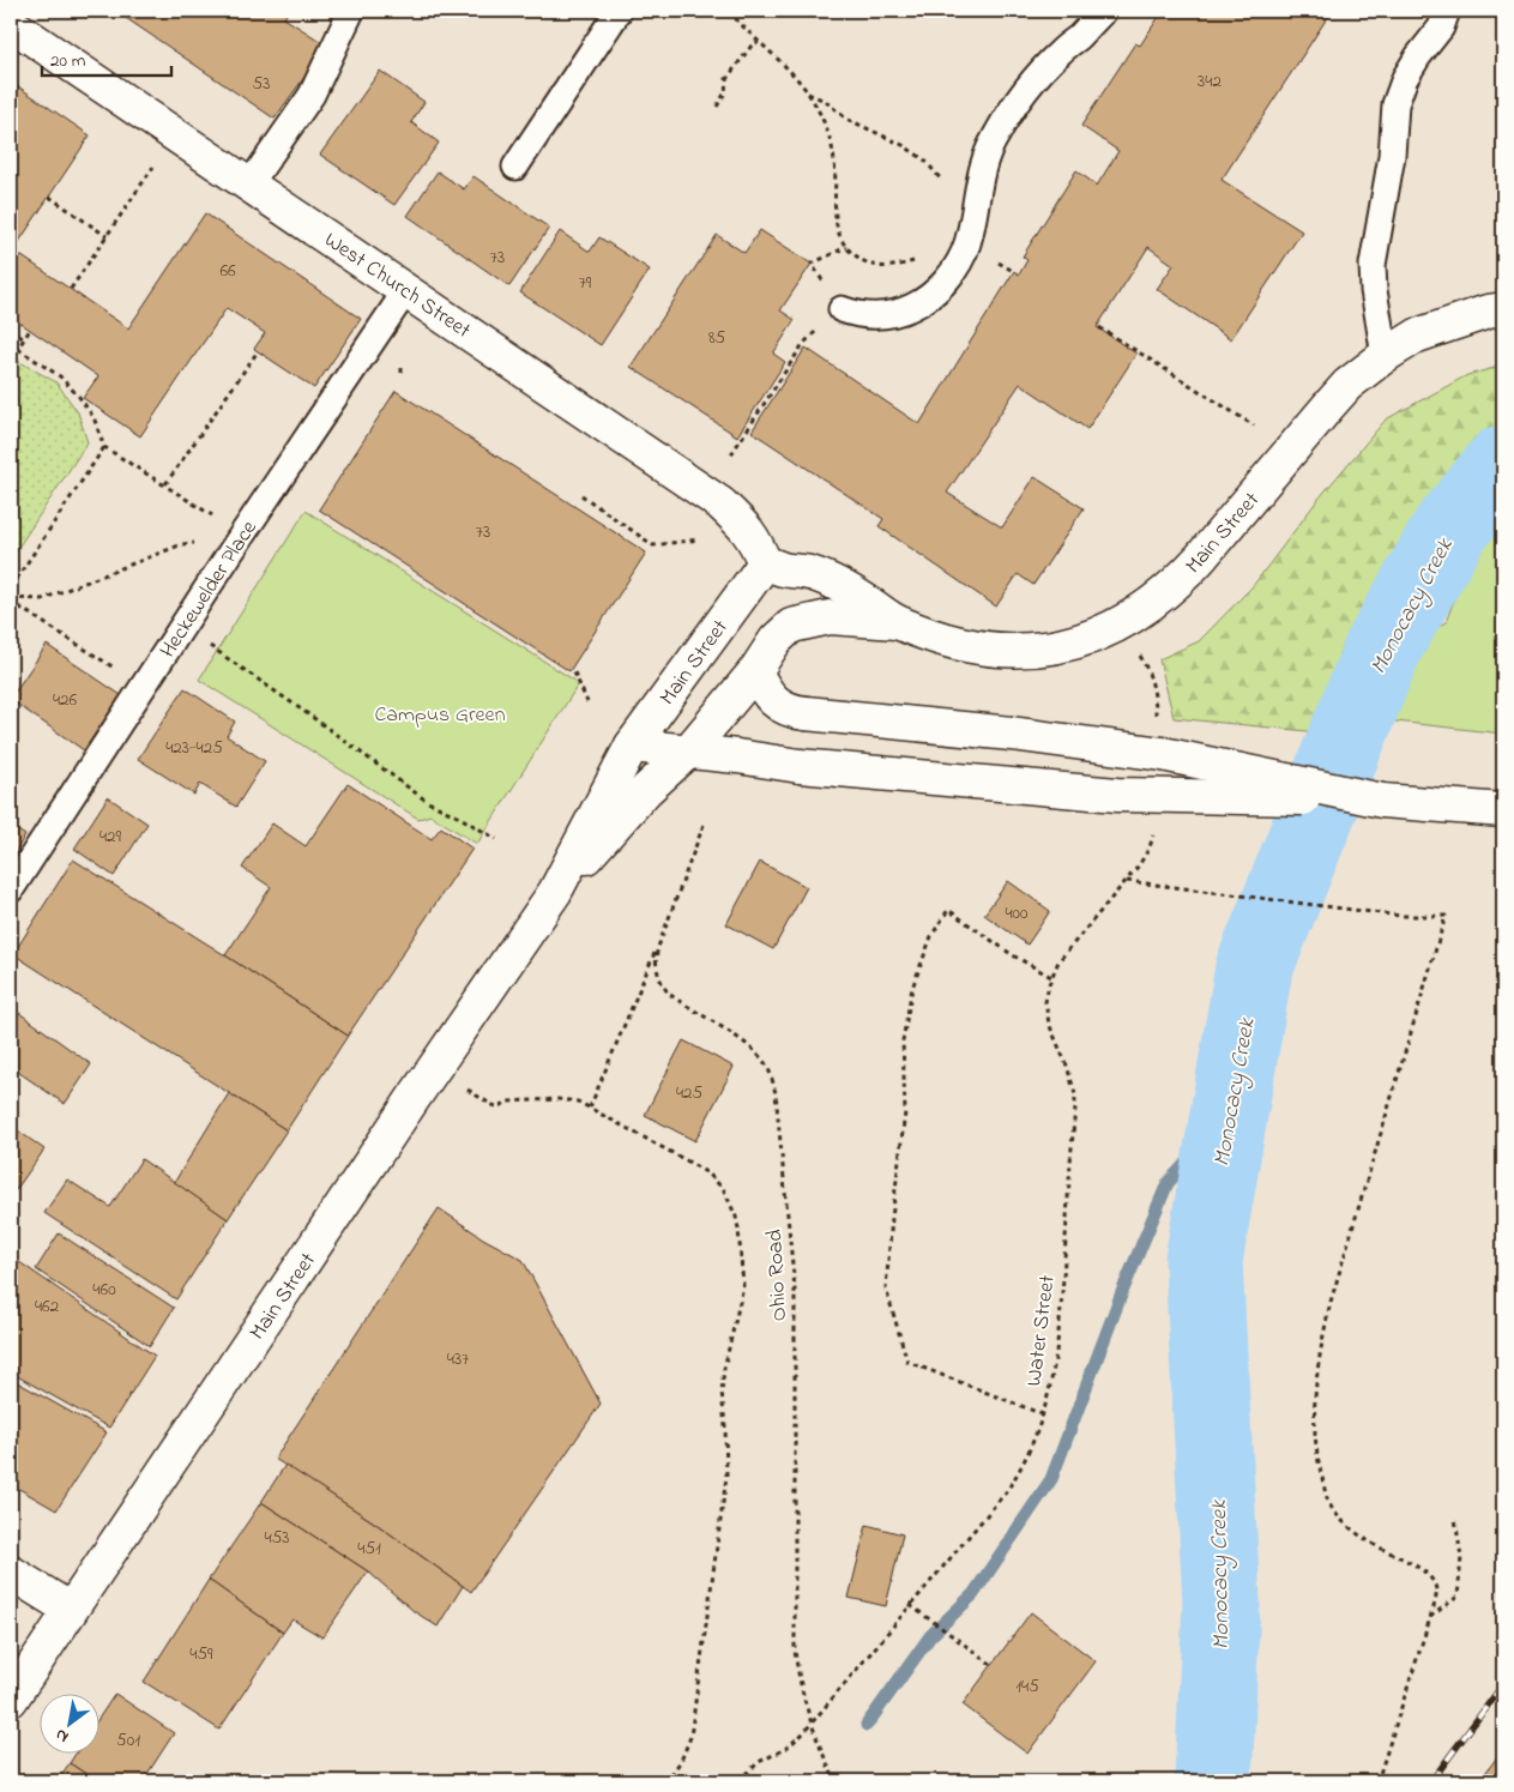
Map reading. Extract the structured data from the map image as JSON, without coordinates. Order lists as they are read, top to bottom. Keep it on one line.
{"streets":{"main road":["West Church Street","Main Street"],"lane":["Heckewelder Place"],"path":["Ohio Road","Water Street"]},"crossings":[["West Church Street","Main Street"],["West Church Street","Heckewelder Place"],["Ohio Road","Water Street"]],"water":["Monocacy Creek"],"parks":["Campus Green"],"house_numbers":["342","53","73","66","79","85","73","426","423-425","429","400","425","460","462","437","453","451","459","145","501"],"scale_bar":"20 m","north":"bottom left"}
